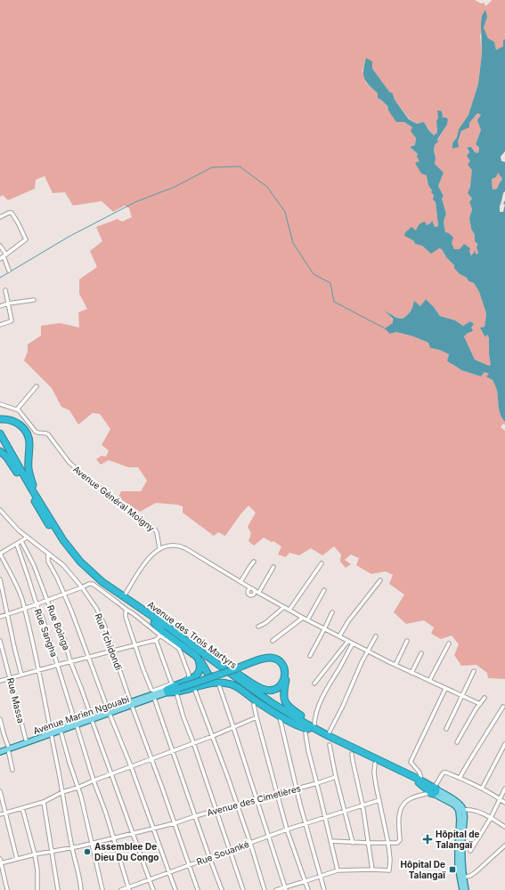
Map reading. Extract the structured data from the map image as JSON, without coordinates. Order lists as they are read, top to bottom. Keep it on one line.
{"streets":{"highway":["Avenue des Trois Martyrs"],"main road":["Avenue Marien Ngouabi"],"street":["Avenue Général Moigny","Rue Boinga","Rue Sangha","Rue Tchidondi","Rue Massa","Avenue des Cimetières","Rue Souanké"]},"crossings":[["Rue Boinga","Avenue Marien Ngouabi"],["Rue Boinga","Avenue des Cimetières"],["Rue Boinga","Rue Souanké"],["Rue Sangha","Avenue Marien Ngouabi"],["Rue Sangha","Avenue des Cimetières"],["Rue Sangha","Rue Souanké"],["Rue Tchidondi","Avenue Marien Ngouabi"],["Rue Tchidondi","Avenue des Cimetières"],["Rue Tchidondi","Rue Souanké"]],"places":{"health":["Hôpital de Talangaï"],"other":["Assemblee De Dieu Du Congo"],"transit":["Hôpital De Talangaï"]}}
